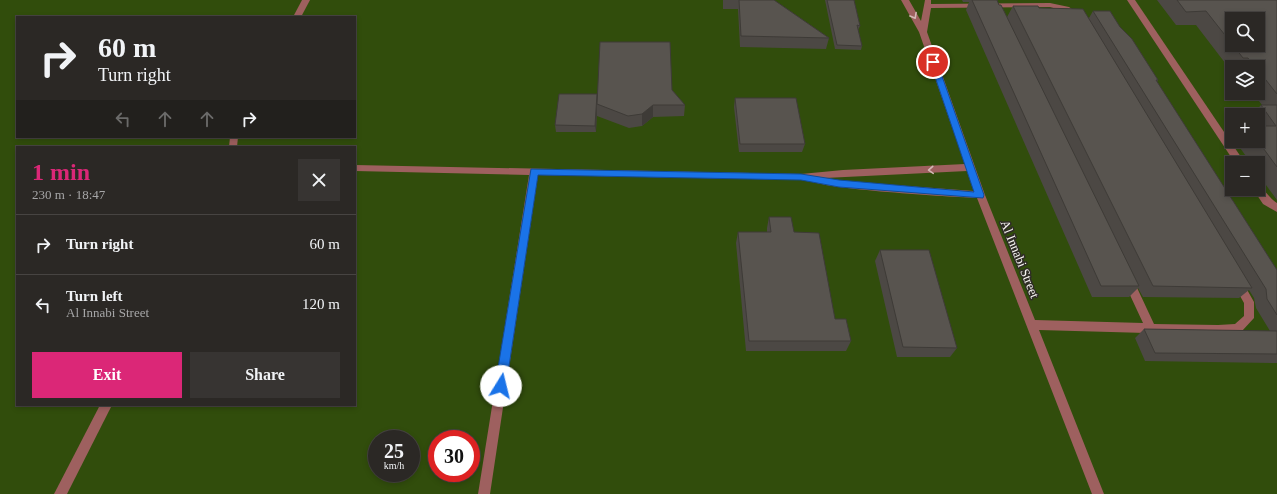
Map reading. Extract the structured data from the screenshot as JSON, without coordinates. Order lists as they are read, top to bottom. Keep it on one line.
{"streets":{"street":["Al Innabi Street"]},"page":{"map_buttons":["+","−"],"turn":["60 m","Turn right"],"heading":["1 min","230 m · 18:47"],"list":[{"name":"Turn right","value":"60 m"},{"name":"Turn left","note":"Al Innabi Street","value":"120 m"}],"buttons":["Exit","Share"],"speed":"25 km/h","limit":"30"}}
